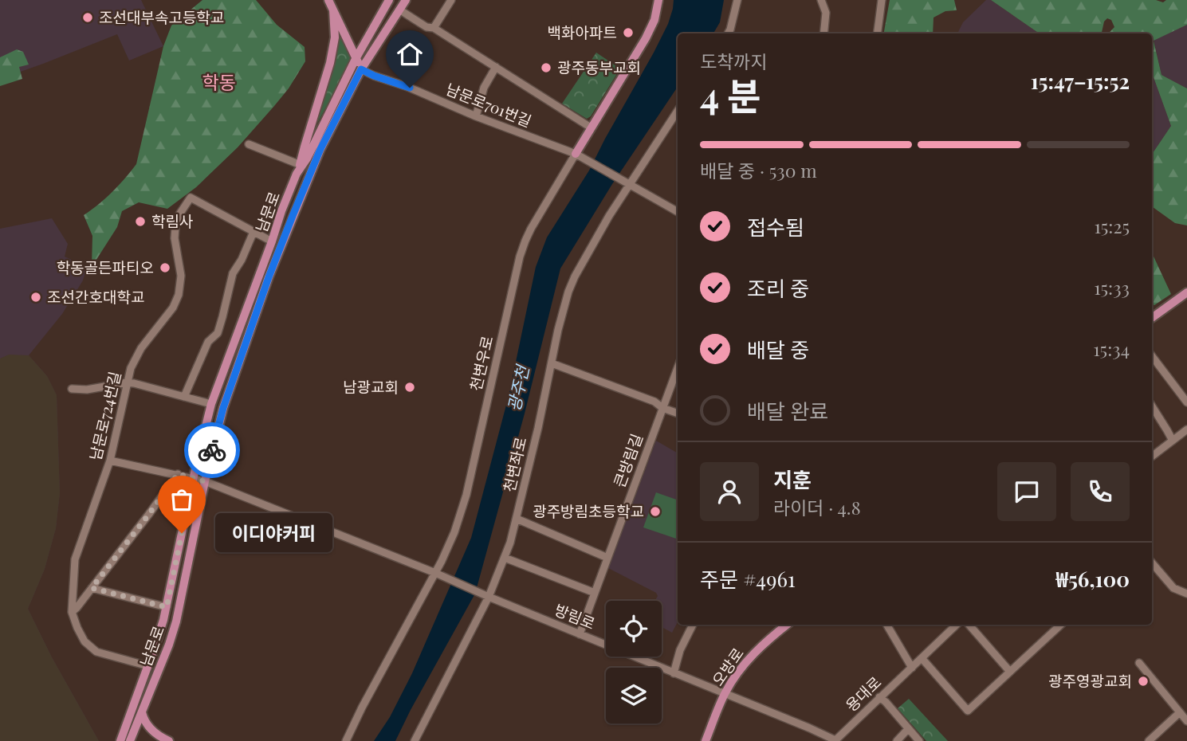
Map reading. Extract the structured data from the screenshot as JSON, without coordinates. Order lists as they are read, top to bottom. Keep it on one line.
{"streets":{"main road":["남문로","천변우로","오방로"],"street":["남문로701번길","남문로724번길","큰방림길","천변좌로","방림로","용대로"]},"crossings":[["남문로701번길","남문로"],["남문로701번길","천변우로"],["남문로701번길","천변좌로"],["남문로","남문로724번길"],["남문로","방림로"],["천변우로","방림로"],["남문로724번길","방림로"],["큰방림길","방림로"],["천변좌로","방림로"],["방림로","오방로"],["방림로","용대로"]],"districts":["학동"],"water":["광주천"],"places":["조선대부속고등학교","백화아파트","광주동부교회","학림사","학동골든파티오","조선간호대학교","남광교회","광주방림초등학교","이디야커피","광주영광교회"],"page":{"heading":["4 분","도착까지","15:47–15:52"],"panel":["지훈","라이더 · 4.8","주문 #4961","₩56,100"],"bar":"배달 중 · 530 m","list":[["접수됨","15:25"],["조리 중","15:33"],["배달 중","15:34"],"배달 완료"],"bubble":"이디야커피"}}
